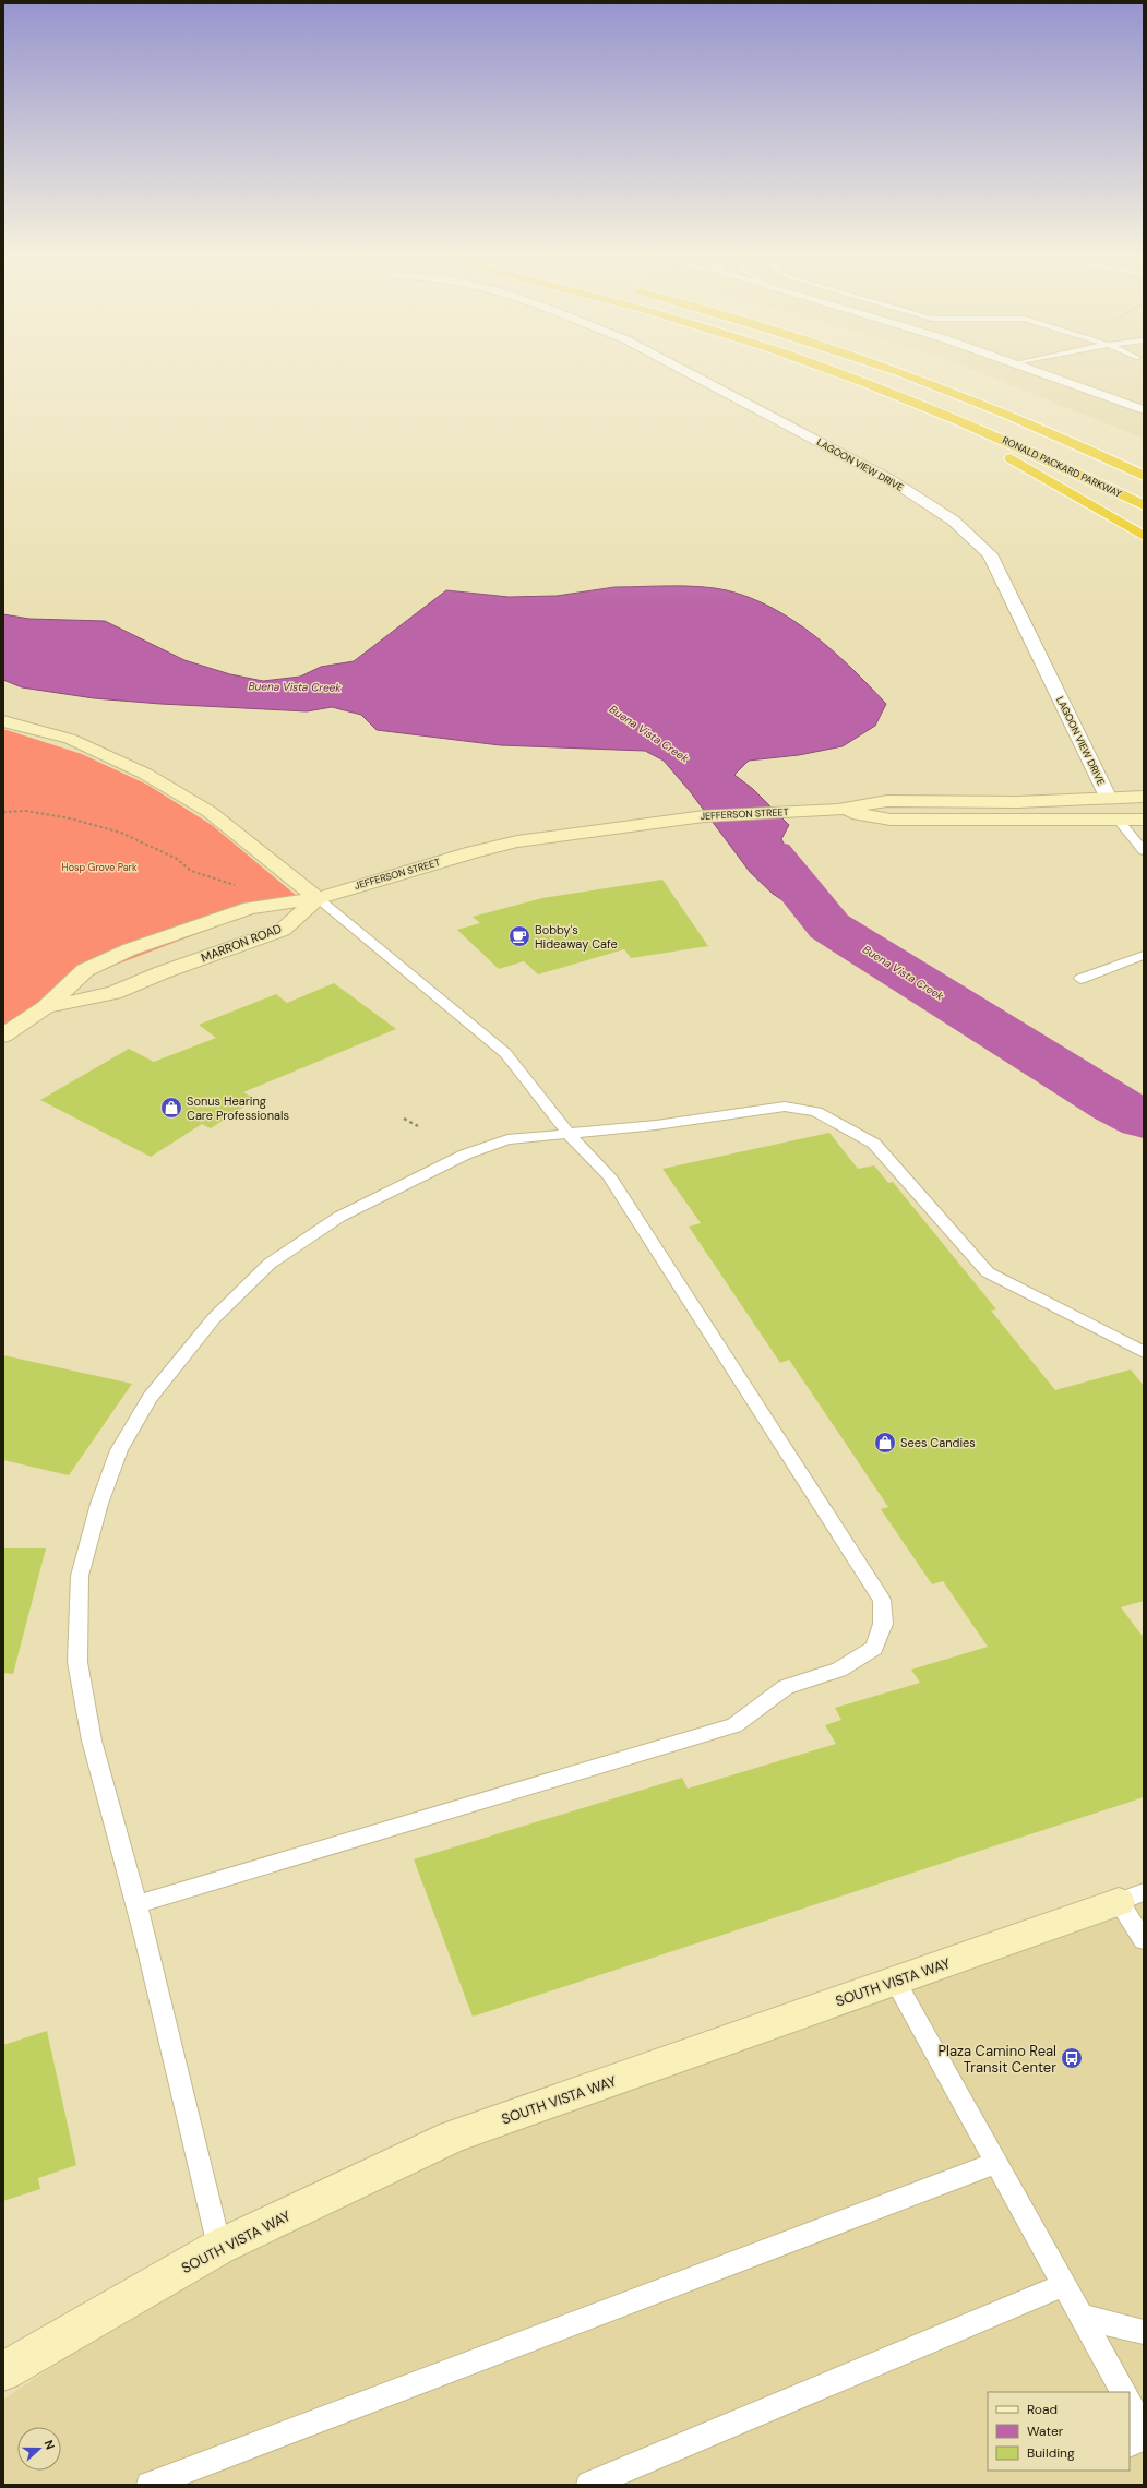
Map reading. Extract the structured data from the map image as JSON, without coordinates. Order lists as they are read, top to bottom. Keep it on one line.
{"streets":{"highway":["RONALD PACKARD PARKWAY"],"main road":["JEFFERSON STREET","MARRON ROAD","SOUTH VISTA WAY"],"street":["LAGOON VIEW DRIVE"]},"crossings":[["LAGOON VIEW DRIVE","JEFFERSON STREET"],["JEFFERSON STREET","MARRON ROAD"]],"water":["Buena Vista Creek"],"parks":["Hosp Grove Park"],"places":{"cafe":["Bobby's Hideaway Cafe"],"shop":["Sonus Hearing Care Professionals","Sees Candies"],"bus stop":["Plaza Camino Real Transit Center"]},"legend":["Road","Water","Building"],"north":"right"}
